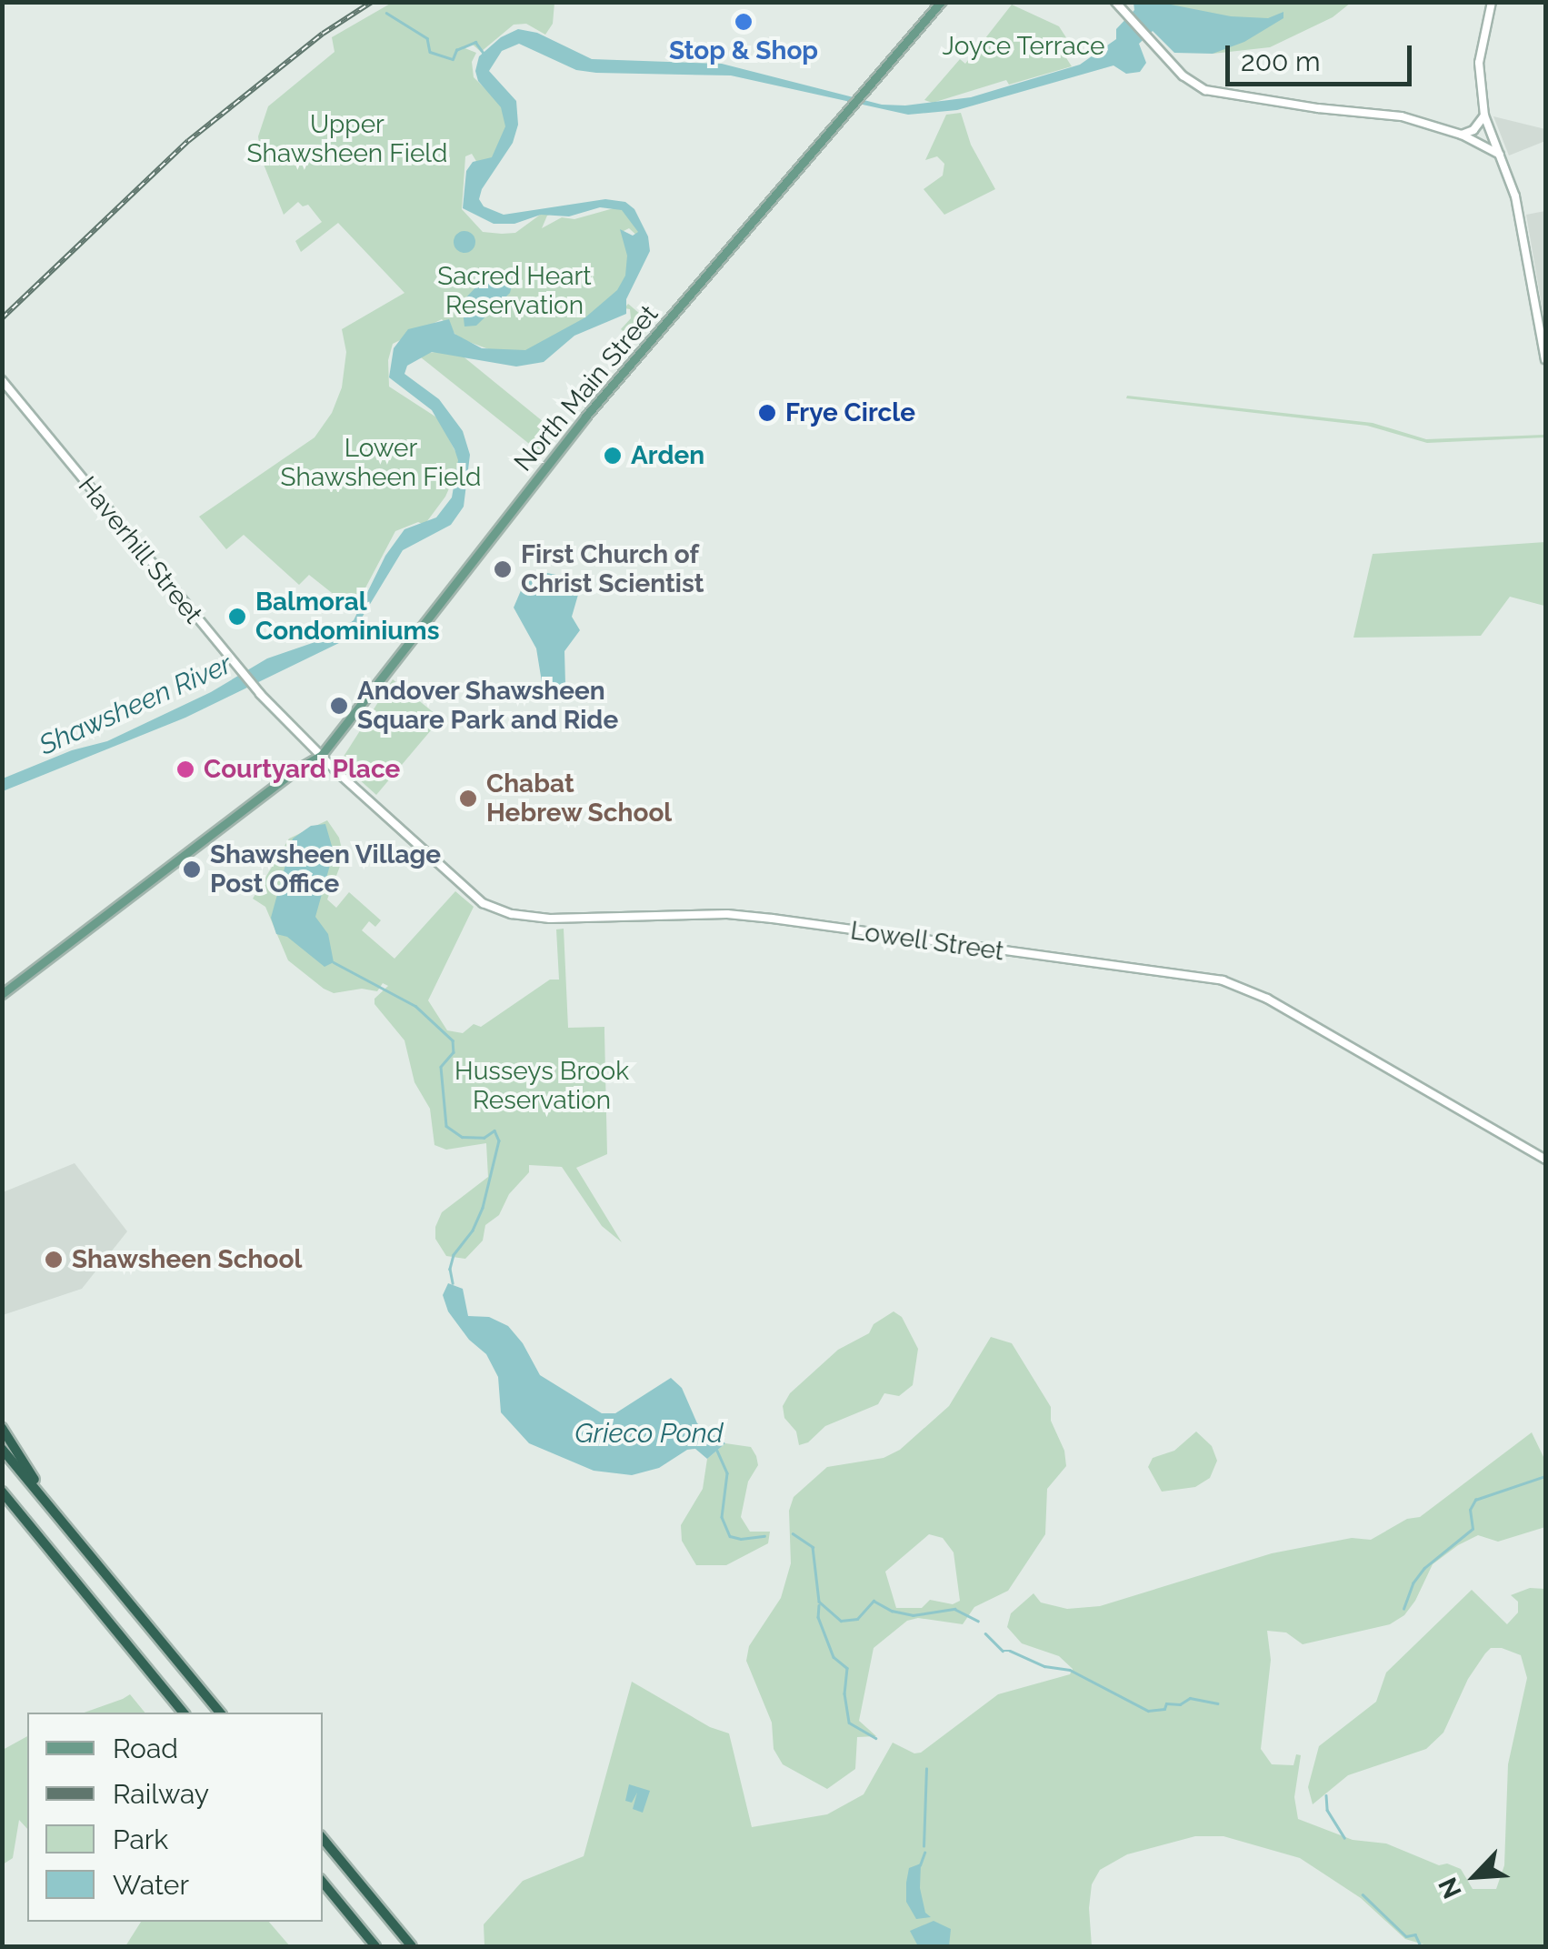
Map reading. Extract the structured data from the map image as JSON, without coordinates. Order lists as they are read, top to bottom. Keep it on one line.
{"streets":{"main road":["North Main Street","Haverhill Street","Lowell Street"]},"crossings":[["North Main Street","Haverhill Street"],["North Main Street","Lowell Street"],["Haverhill Street","Lowell Street"]],"water":["Shawsheen River","Grieco Pond"],"parks":["Joyce Terrace","Upper Shawsheen Field","Sacred Heart Reservation","Lower Shawsheen Field","Husseys Brook Reservation"],"places":["Stop & Shop","Frye Circle","Arden","First Church of Christ Scientist","Balmoral Condominiums","Andover Shawsheen Square Park and Ride","Courtyard Place","Chabat Hebrew School","Shawsheen Village Post Office","Shawsheen School"],"legend":["Road","Railway","Park","Water"],"scale_bar":"200 m","north":"bottom left"}
